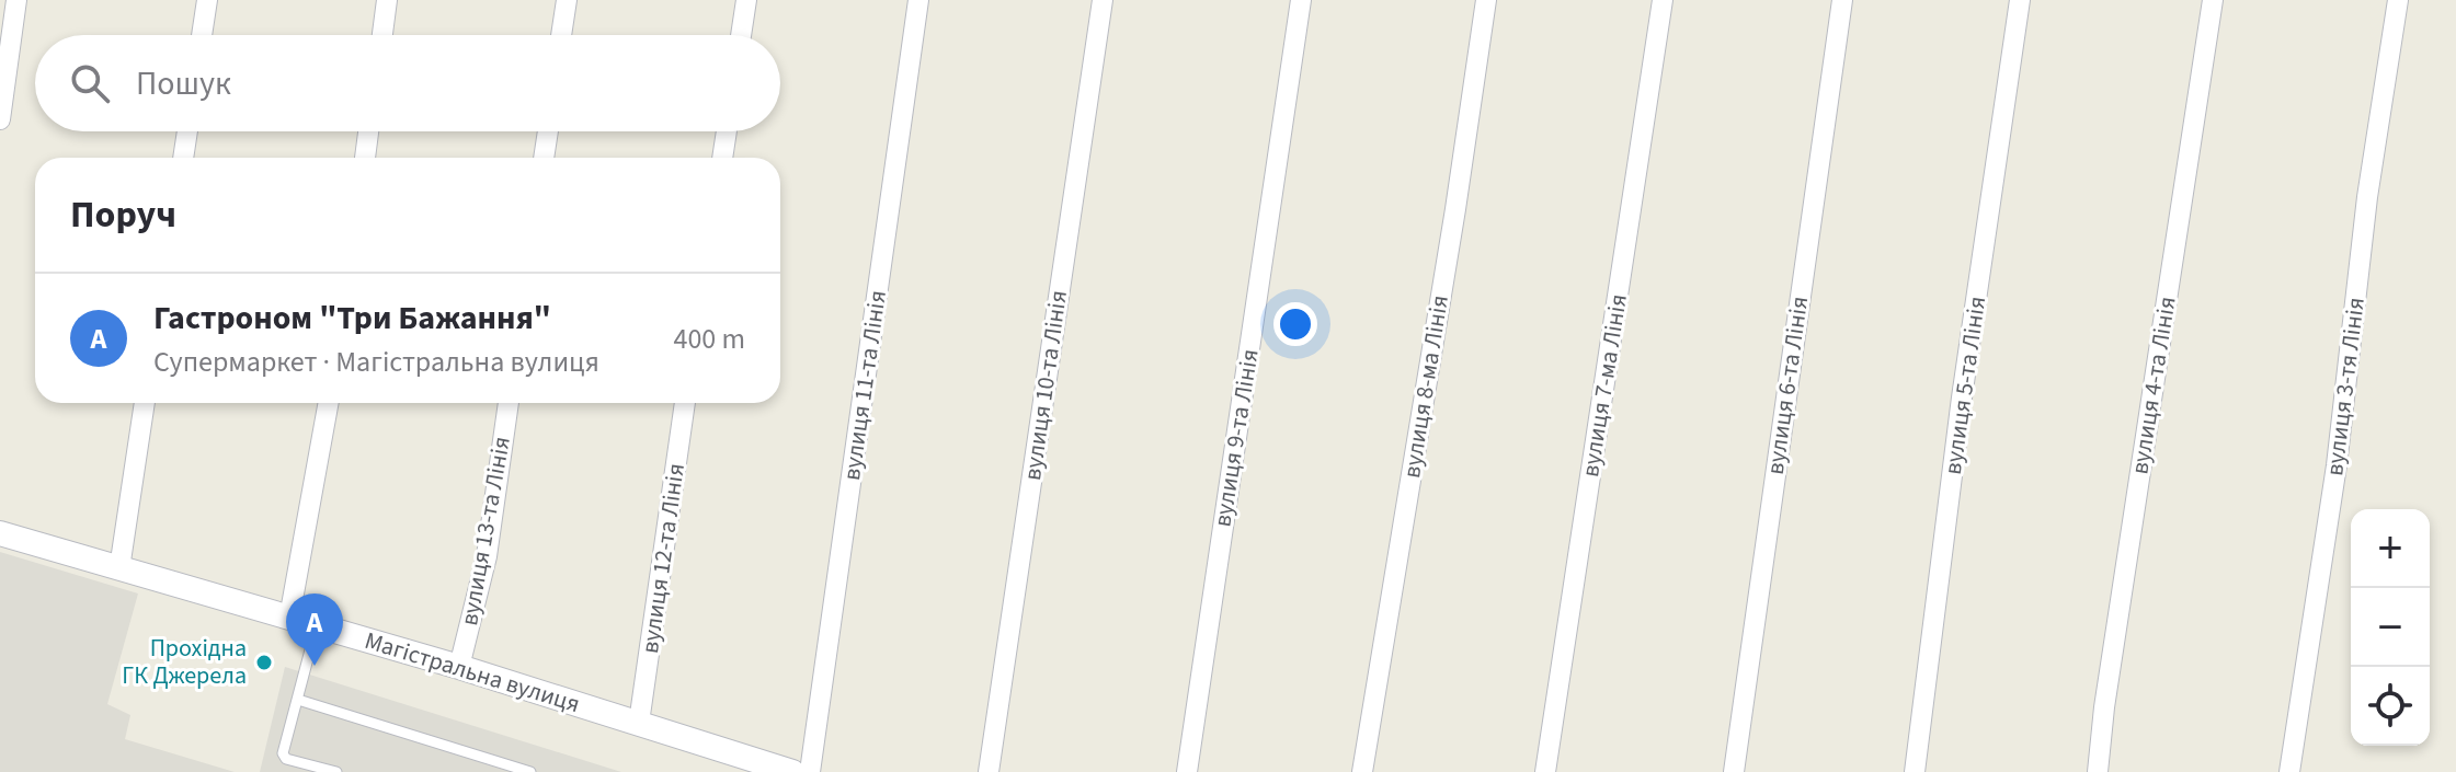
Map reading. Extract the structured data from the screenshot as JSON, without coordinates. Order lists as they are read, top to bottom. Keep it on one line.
{"streets":{"street":["вулиця 11-та Лінія","вулиця 10-та Лінія","вулиця 7-ма Лінія","вулиця 6-та Лінія","вулиця 5-та Лінія","вулиця 4-та Лінія","вулиця 8-ма Лінія","вулиця 3-тя Лінія","вулиця 9-та Лінія","вулиця 13-та Лінія","вулиця 12-та Лінія","Магістральна вулиця"]},"crossings":[["вулиця 13-та Лінія","Магістральна вулиця"],["вулиця 12-та Лінія","Магістральна вулиця"]],"places":["Прохідна ГК Джерела"],"page":{"search":"Пошук","heading":"Поруч","list":[{"mark":"A","name":"Гастроном \"Три Бажання\"","note":"Супермаркет · Магістральна вулиця","value":"400 m"}],"map_buttons":["+","−"],"pins":"A"}}
